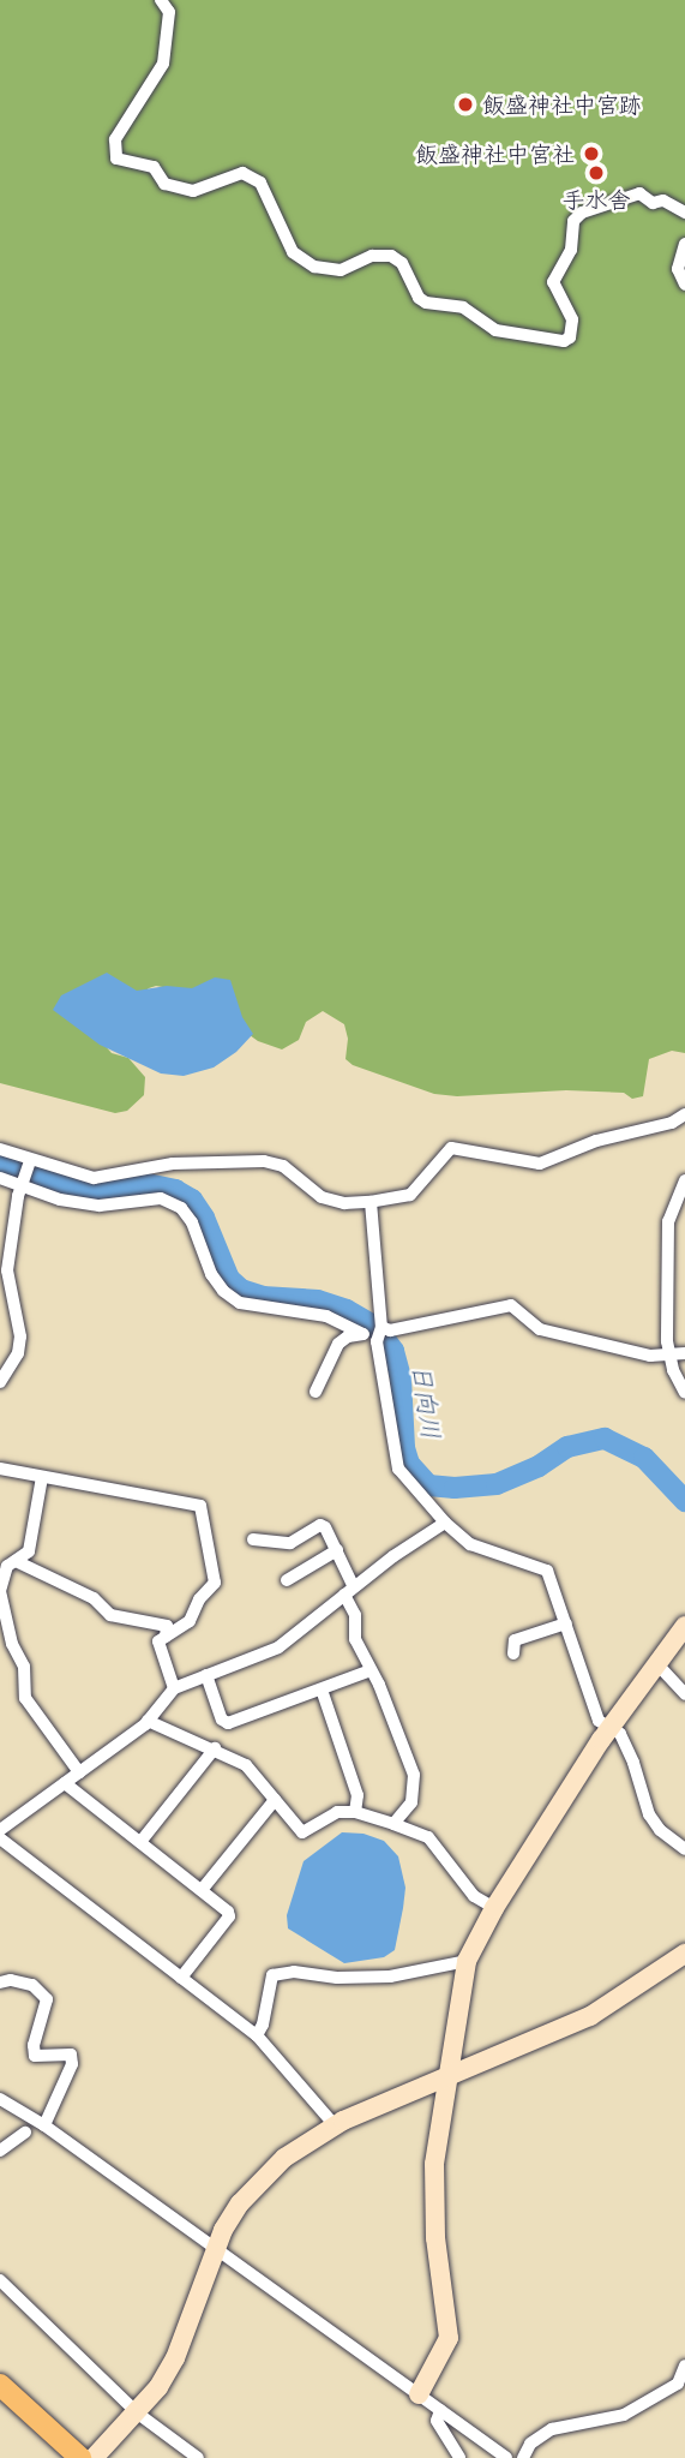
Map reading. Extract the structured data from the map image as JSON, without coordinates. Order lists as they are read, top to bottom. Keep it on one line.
{"water":["日向川"],"places":["飯盛神社中宮跡","飯盛神社中宮社","手水舎"]}
